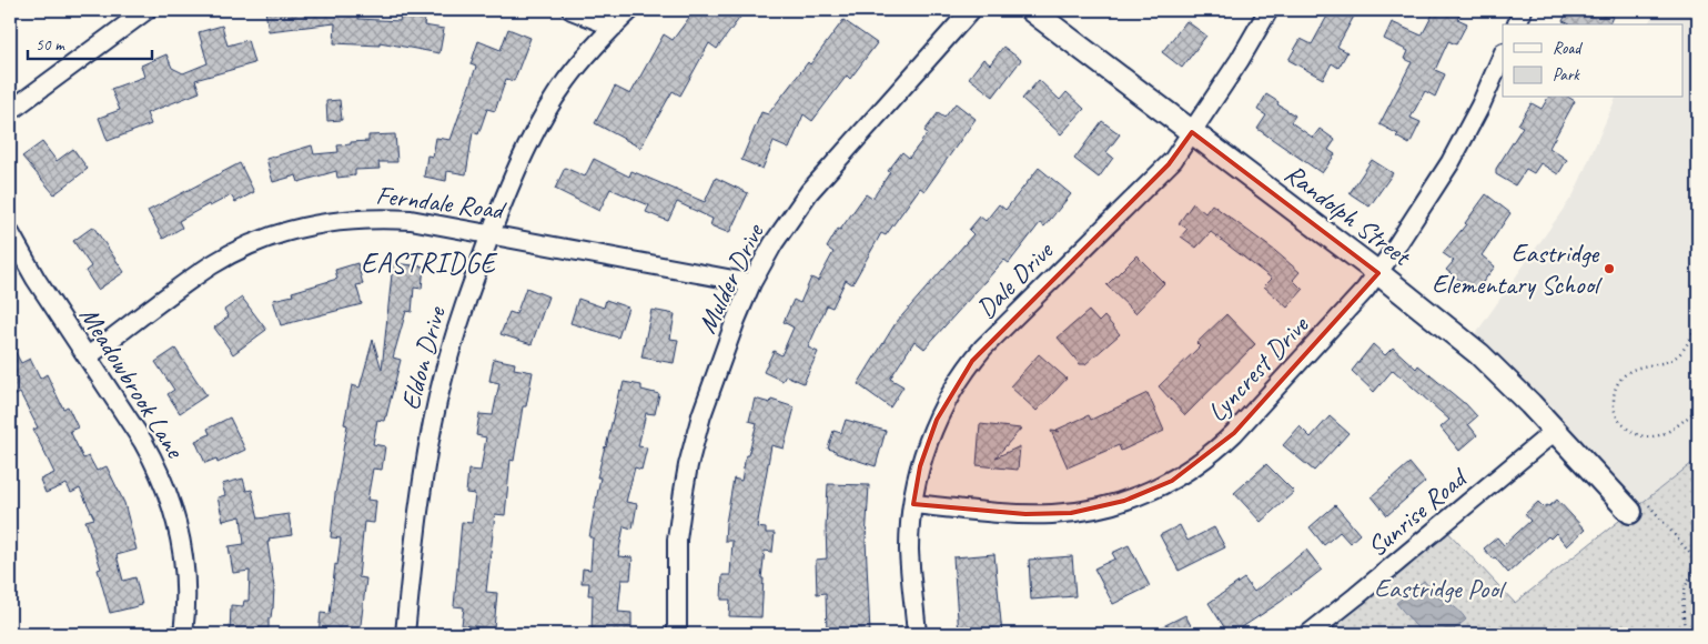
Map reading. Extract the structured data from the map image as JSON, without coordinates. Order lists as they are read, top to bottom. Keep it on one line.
{"streets":{"street":["Ferndale Road","Randolph Street","Mulder Drive","Dale Drive","Eldon Drive","Lyncrest Drive","Meadowbrook Lane","Sunrise Road"]},"crossings":[["Ferndale Road","Mulder Drive"],["Ferndale Road","Eldon Drive"],["Ferndale Road","Meadowbrook Lane"],["Randolph Street","Dale Drive"],["Randolph Street","Lyncrest Drive"],["Randolph Street","Sunrise Road"],["Dale Drive","Lyncrest Drive"]],"districts":["EASTRIDGE"],"parks":["Eastridge Pool"],"places":["Eastridge Elementary School"],"legend":["Road","Park"],"scale_bar":"50 m"}
